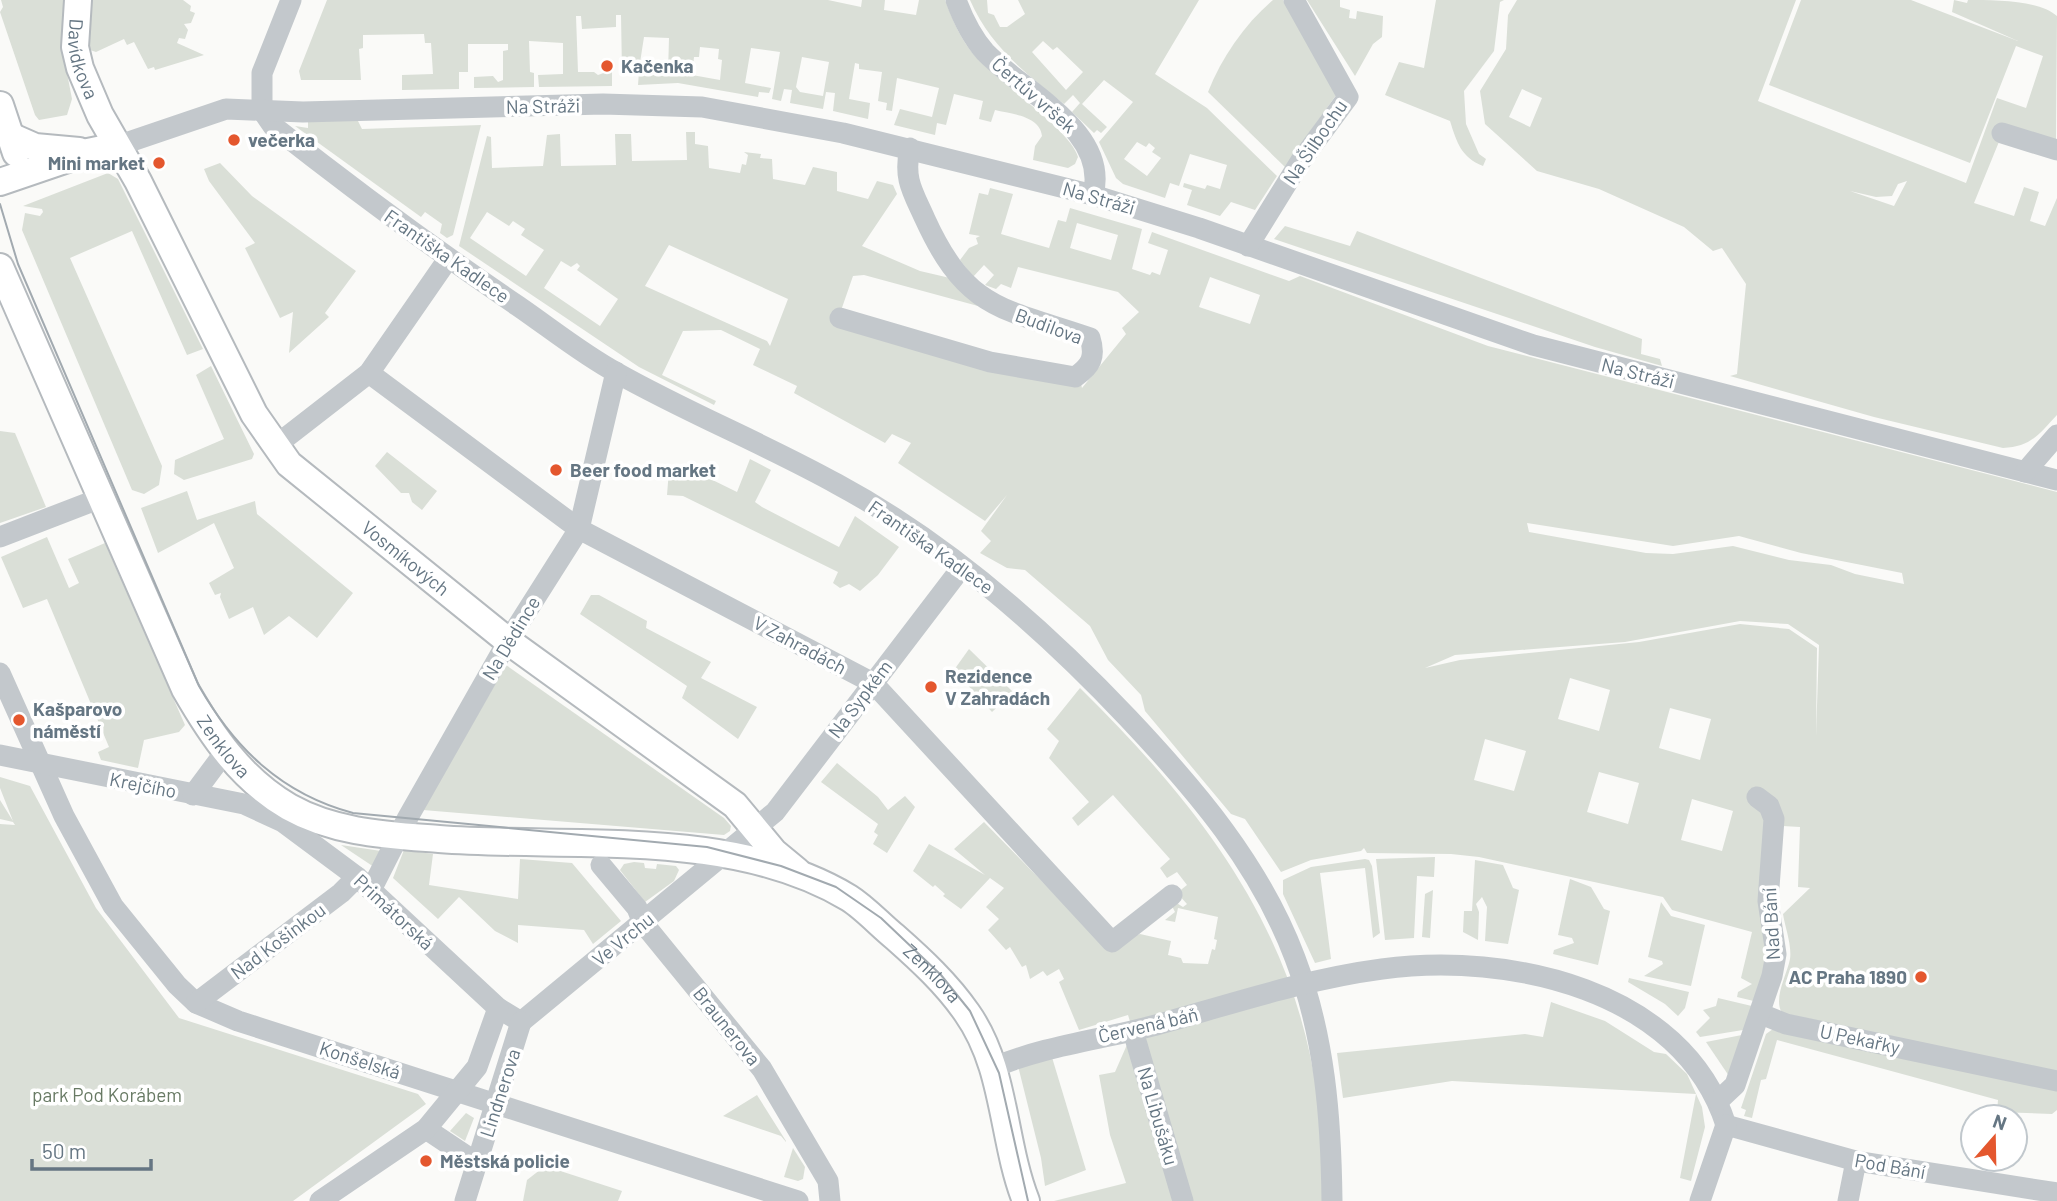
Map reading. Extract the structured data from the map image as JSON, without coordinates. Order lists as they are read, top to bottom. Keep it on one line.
{"streets":{"main road":["Davídkova","Vosmíkových","Zenklova"],"street":["Čertův vršek","Na Stráži","Na Šilbochu","Františka Kadlece","Budilova","Na Dědince","V Zahradách","Na Sypkém","Krejčího","Primátorská","Nad Bání","Ve Vrchu","Nad Košinkou","Červená báň","Braunerova","U Pekařky","Konšelská","Lindnerova","Na Libušáku","Pod Bání"]},"crossings":[["Davídkova","Na Stráži"],["Davídkova","Vosmíkových"],["Čertův vršek","Na Stráži"],["Na Stráži","Na Šilbochu"],["Na Stráži","Františka Kadlece"],["Na Stráži","Budilova"],["Na Stráži","Vosmíkových"],["Františka Kadlece","Na Dědince"],["Františka Kadlece","Na Sypkém"],["Františka Kadlece","Červená báň"],["Vosmíkových","Na Dědince"],["Vosmíkových","Na Sypkém"],["Vosmíkových","Zenklova"],["Na Dědince","V Zahradách"],["Na Dědince","Zenklova"],["Na Dědince","Primátorská"],["Na Dědince","Nad Košinkou"],["V Zahradách","Na Sypkém"],["Zenklova","Ve Vrchu"],["Zenklova","Červená báň"],["Krejčího","Primátorská"],["Krejčího","Konšelská"],["Primátorská","Ve Vrchu"],["Primátorská","Nad Košinkou"],["Primátorská","Lindnerova"],["Nad Bání","U Pekařky"],["Ve Vrchu","Braunerova"],["Ve Vrchu","Lindnerova"],["Nad Košinkou","Konšelská"],["Červená báň","Na Libušáku"],["Červená báň","Pod Bání"],["Konšelská","Lindnerova"]],"parks":["park Pod Korábem"],"places":["Kačenka","večerka","Mini market","Beer food market","Rezidence V Zahradách","Kašparovo náměstí","AC Praha 1890","Městská policie"],"scale_bar":"50 m","north":"top"}
